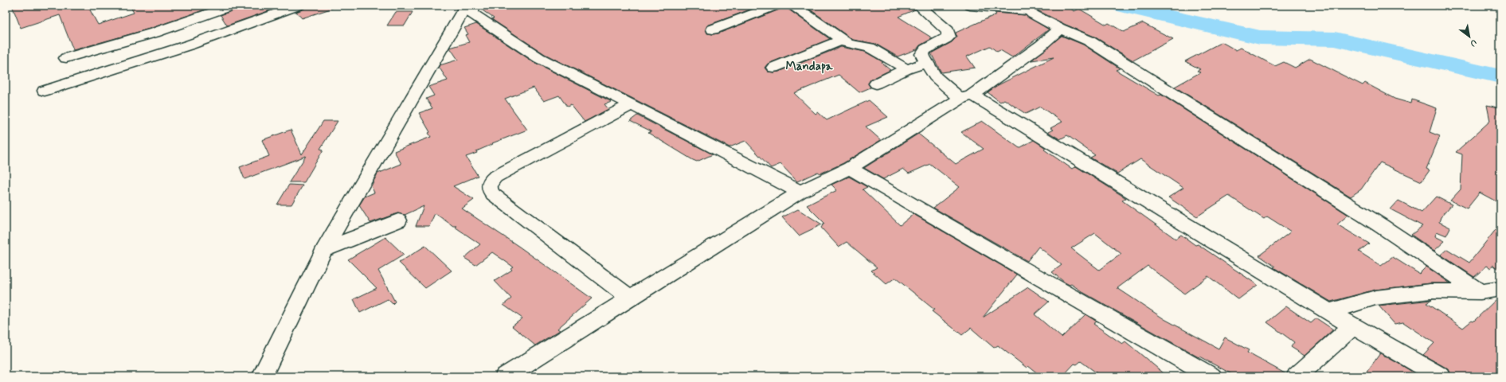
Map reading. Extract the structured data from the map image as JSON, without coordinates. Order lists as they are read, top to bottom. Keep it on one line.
{"districts":["Mandapa"],"north":"bottom right"}
